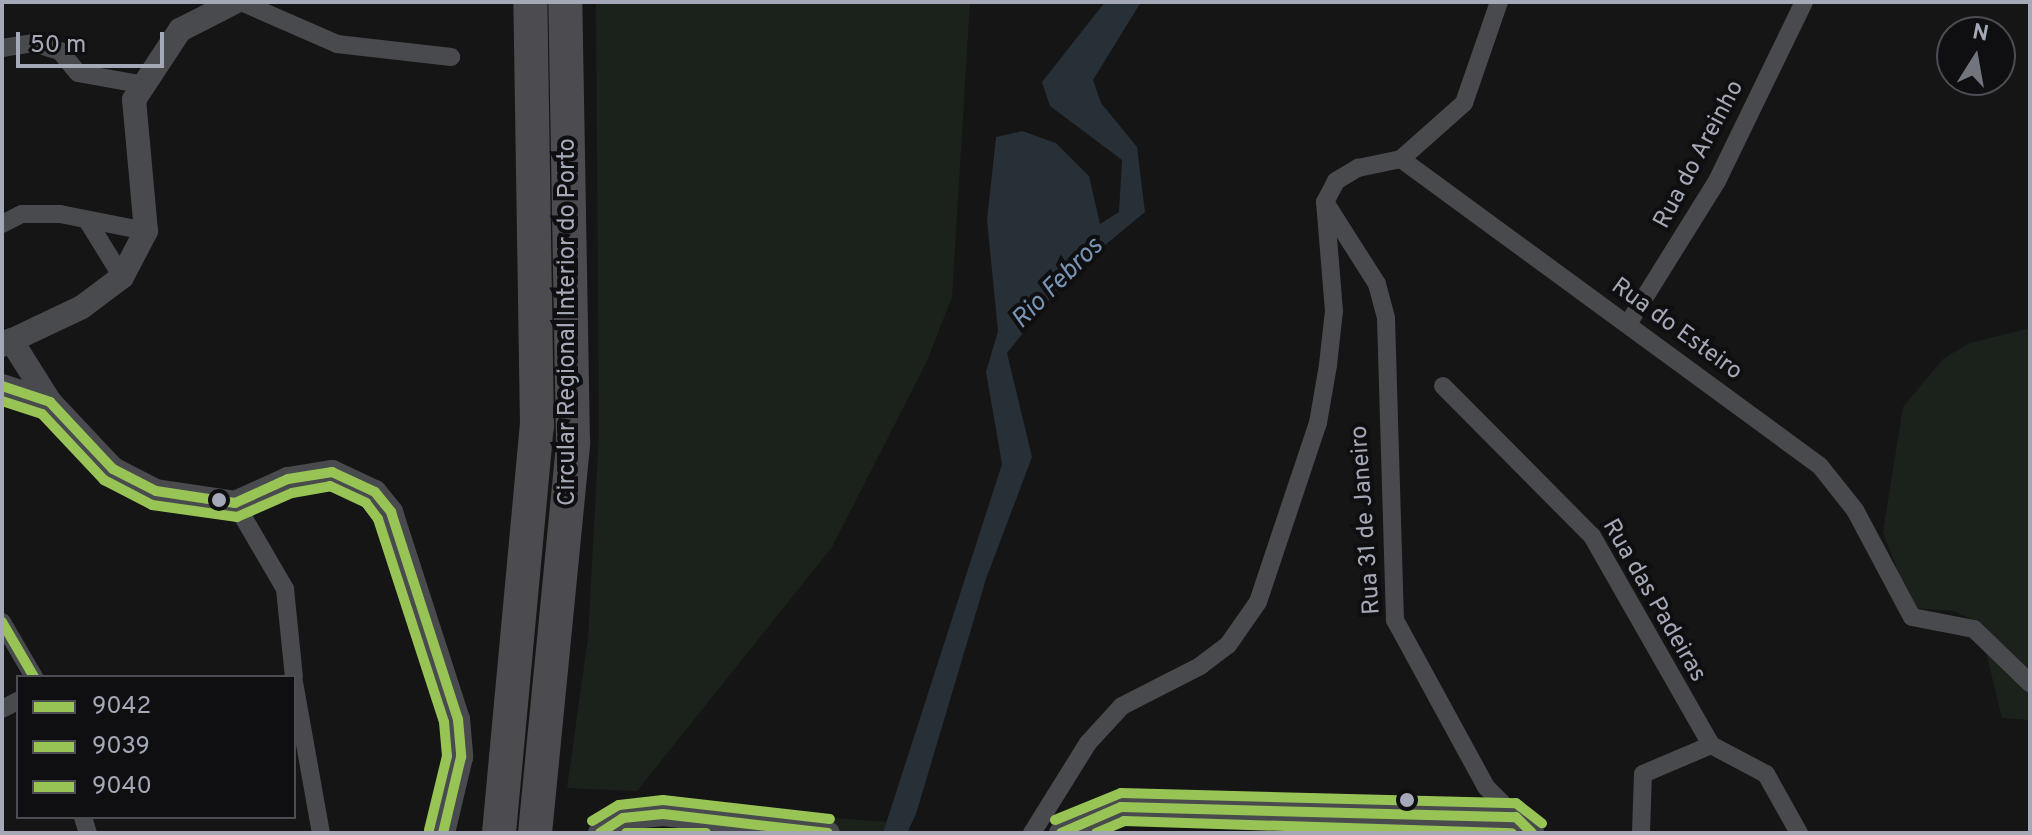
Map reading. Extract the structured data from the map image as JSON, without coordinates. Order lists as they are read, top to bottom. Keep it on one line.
{"streets":{"highway":["Circular Regional Interior do Porto"],"street":["Rua do Areinho","Rua do Esteiro","Rua 31 de Janeiro","Rua das Padeiras"]},"crossings":[["Rua do Areinho","Rua do Esteiro"]],"water":["Rio Febros"],"lines":["transit line 9042","transit line 9039","transit line 9040"],"legend":["9042","9039","9040"],"scale_bar":"50 m","north":"top"}
